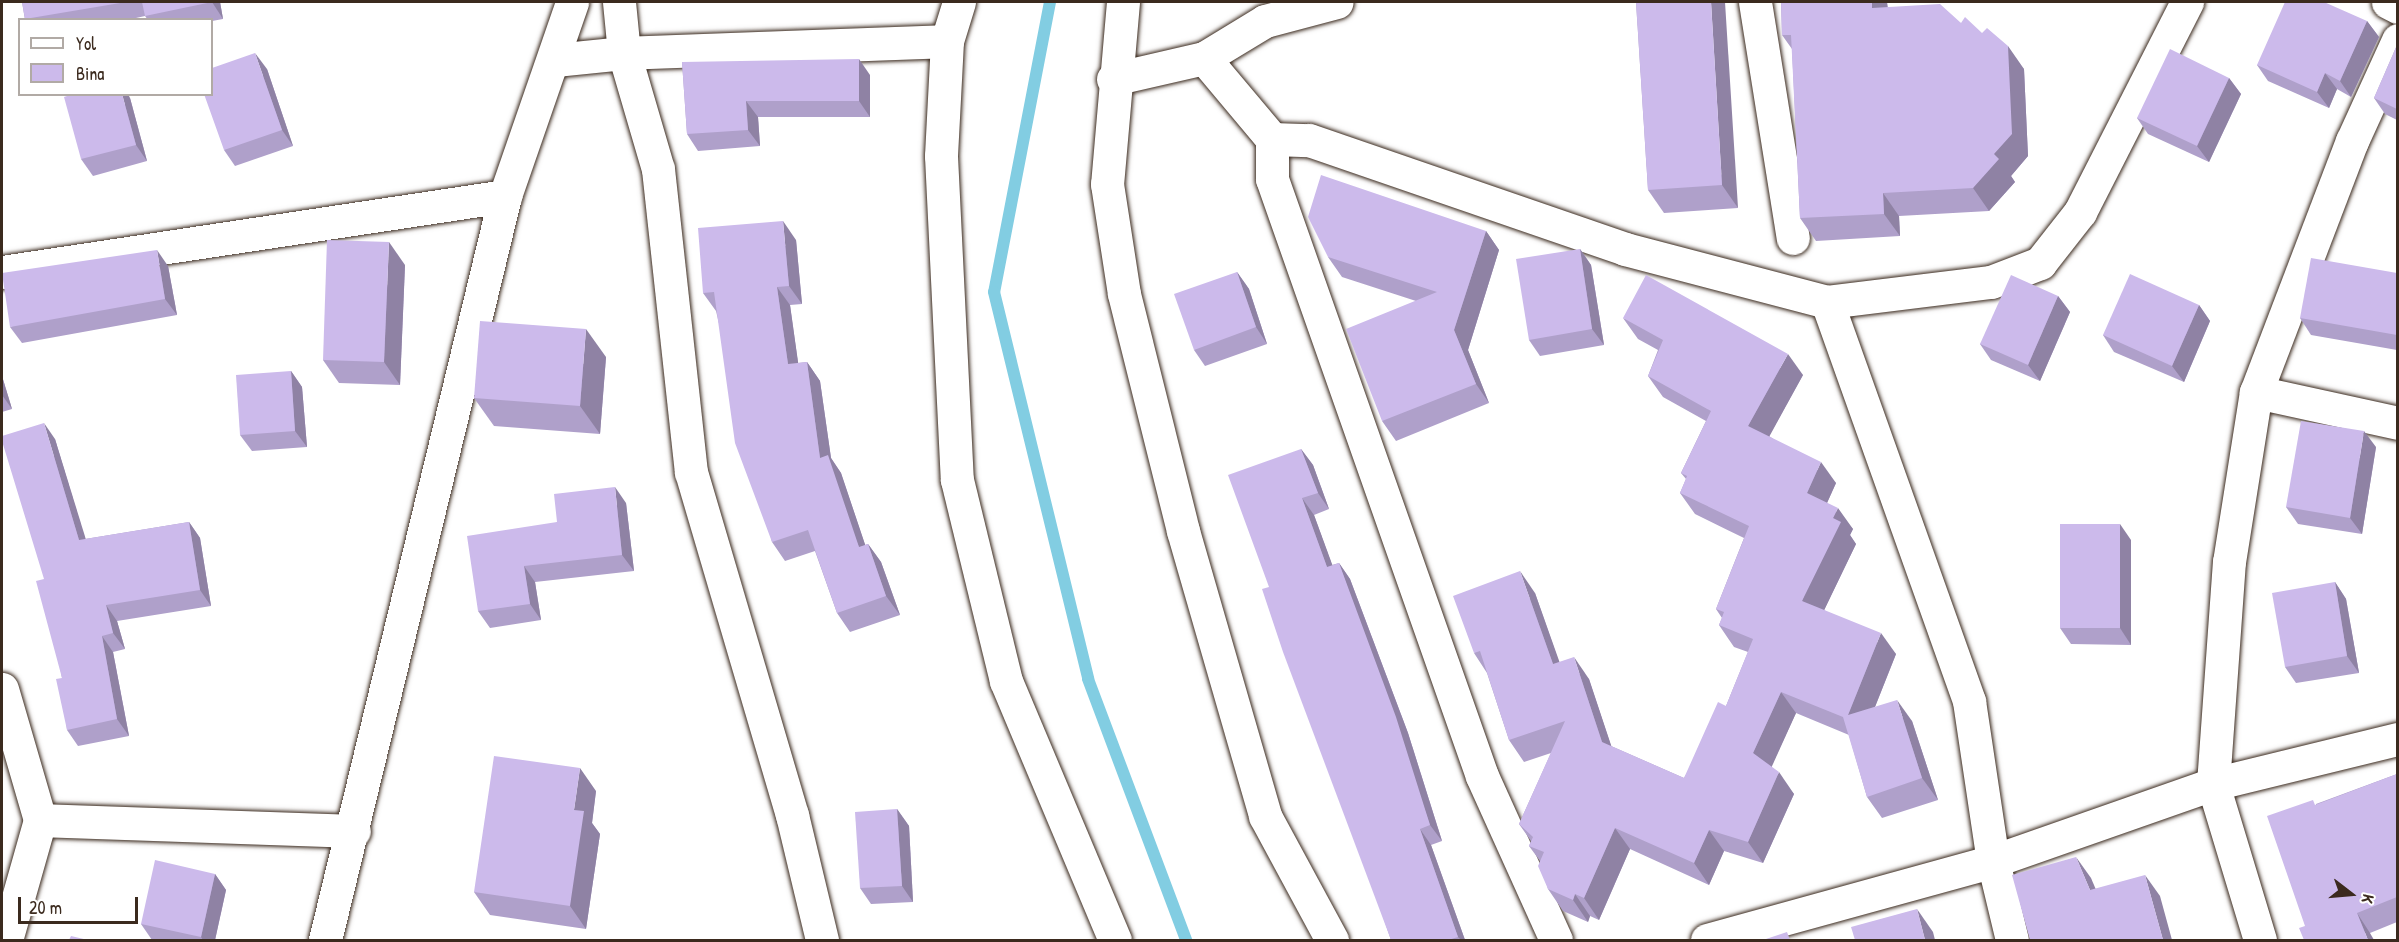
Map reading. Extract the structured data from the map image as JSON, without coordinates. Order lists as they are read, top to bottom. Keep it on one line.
{"legend":["Yol","Bina"],"scale_bar":"20 m","north":"right"}
